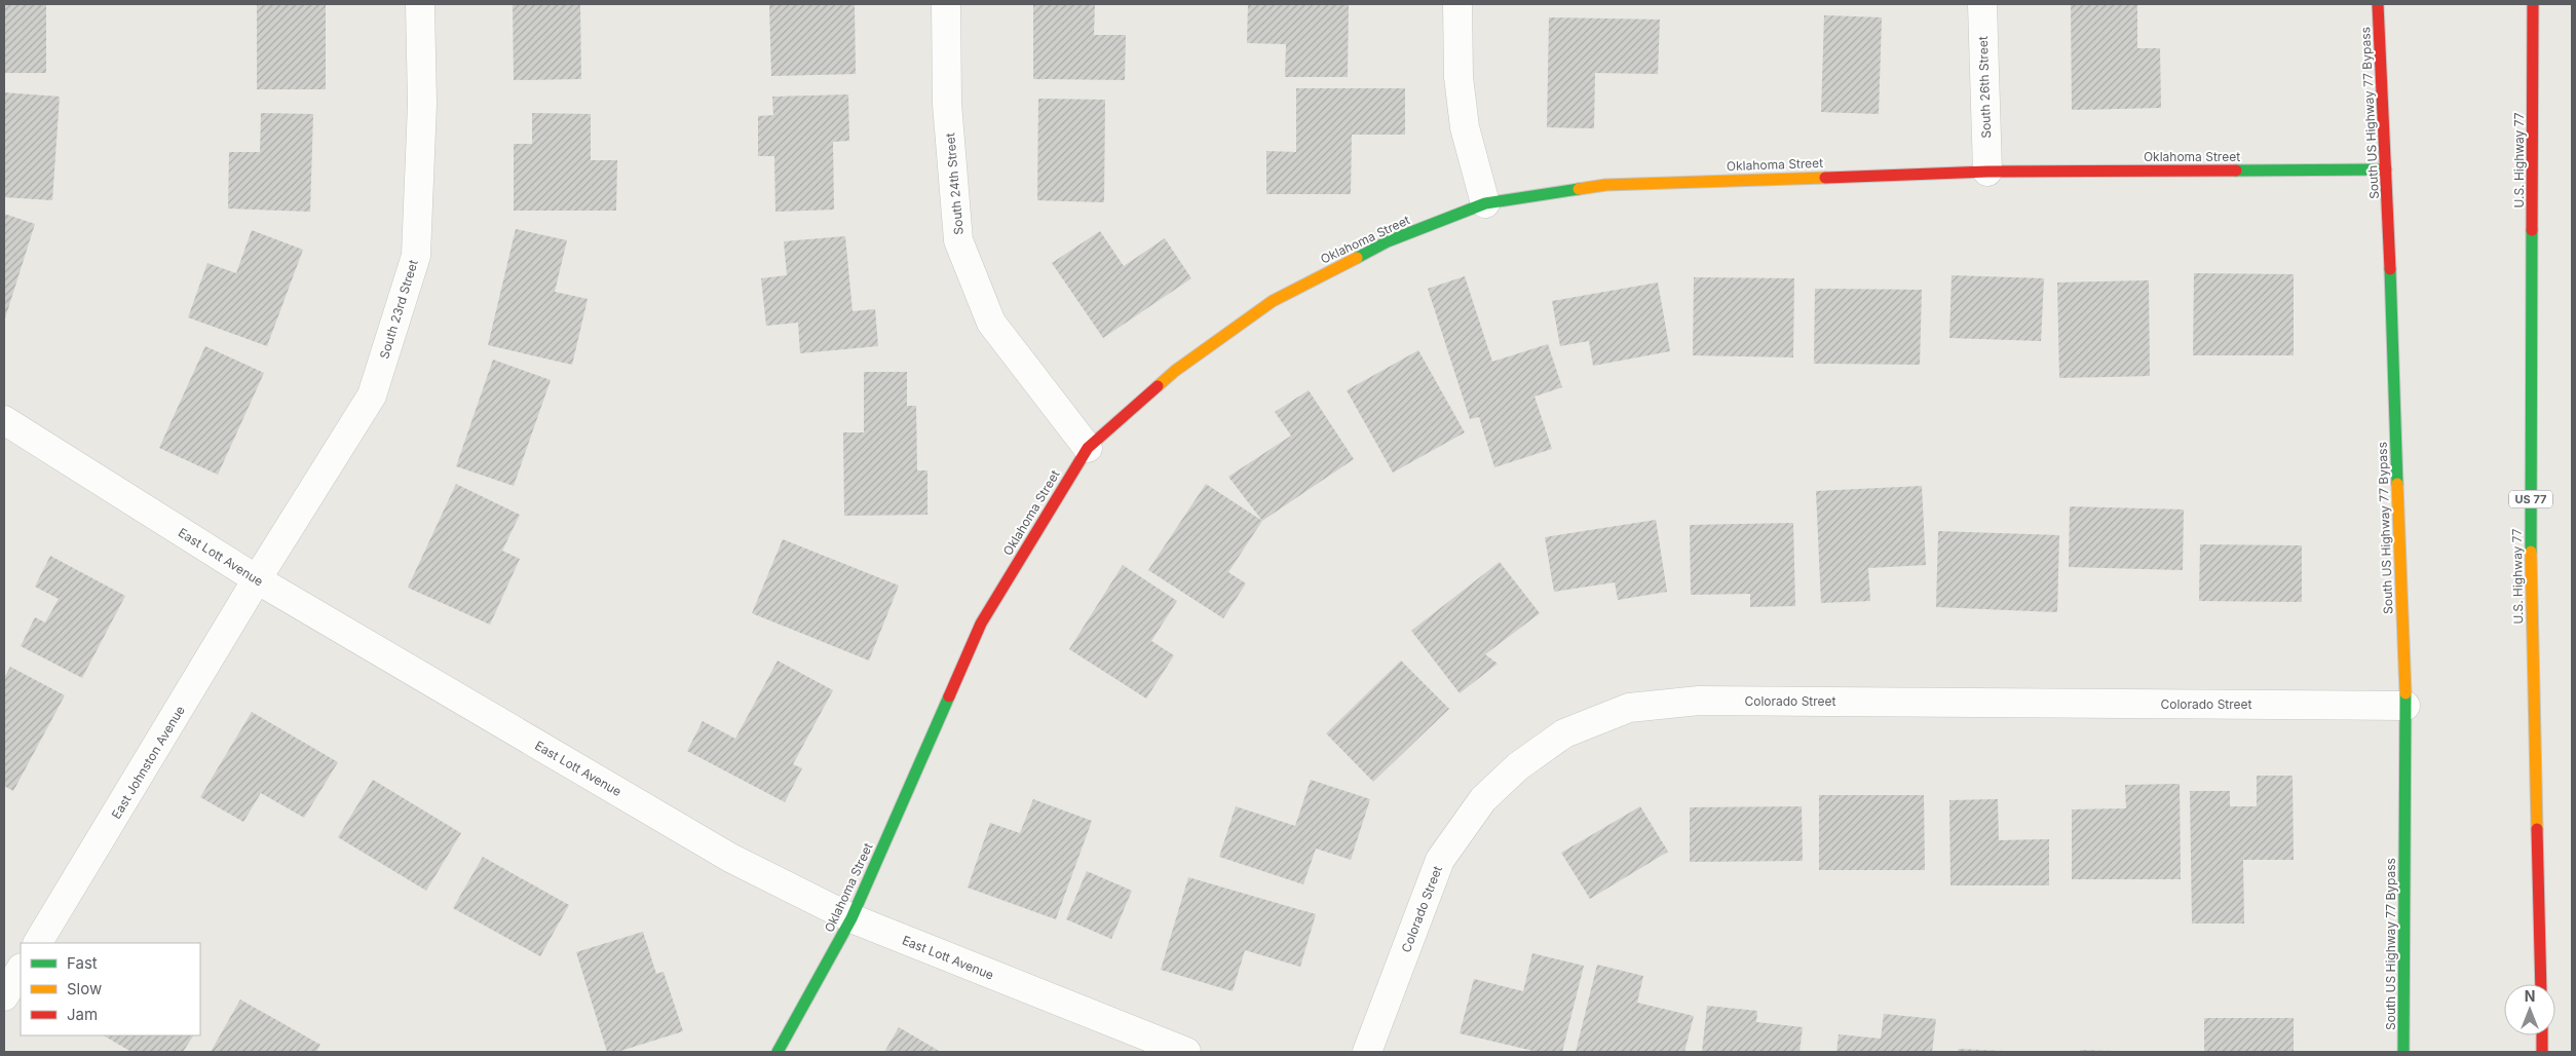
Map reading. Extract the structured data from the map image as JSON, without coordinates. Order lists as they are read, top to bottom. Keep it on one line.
{"streets":{"main road":["South US Highway 77 Bypass","Oklahoma Street","U.S. Highway 77","US 77"],"street":["South 26th Street","South 24th Street","South 23rd Street","East Lott Avenue","Colorado Street","East Johnston Avenue"]},"crossings":[["South 26th Street","Oklahoma Street"],["South US Highway 77 Bypass","Oklahoma Street"],["South US Highway 77 Bypass","Colorado Street"],["Oklahoma Street","South 24th Street"],["Oklahoma Street","East Lott Avenue"],["South 23rd Street","East Lott Avenue"],["South 23rd Street","East Johnston Avenue"],["East Lott Avenue","East Johnston Avenue"]],"legend":["Fast","Slow","Jam"],"north":"top"}
